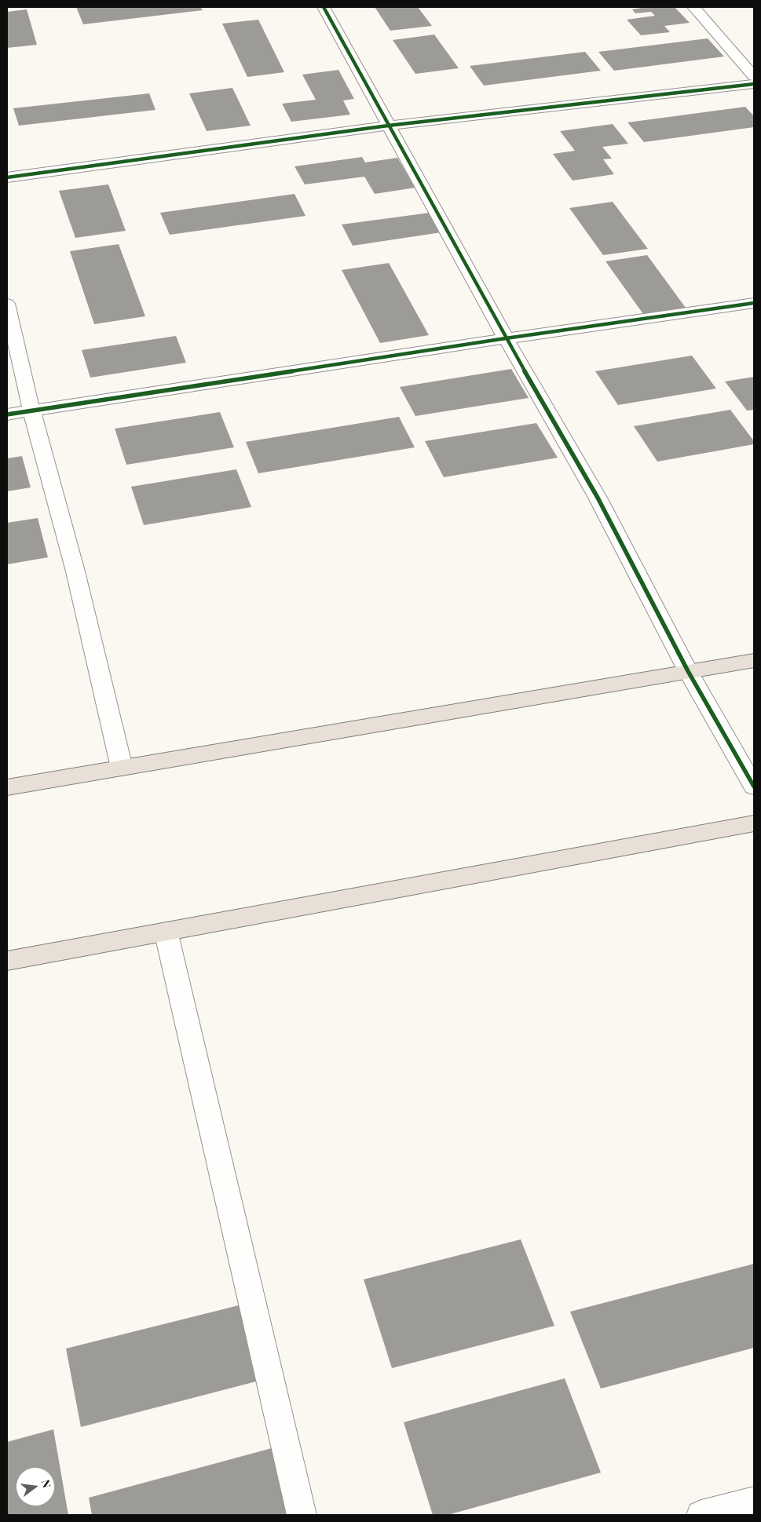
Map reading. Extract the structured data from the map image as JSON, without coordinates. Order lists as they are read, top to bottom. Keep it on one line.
{"north":"right"}
